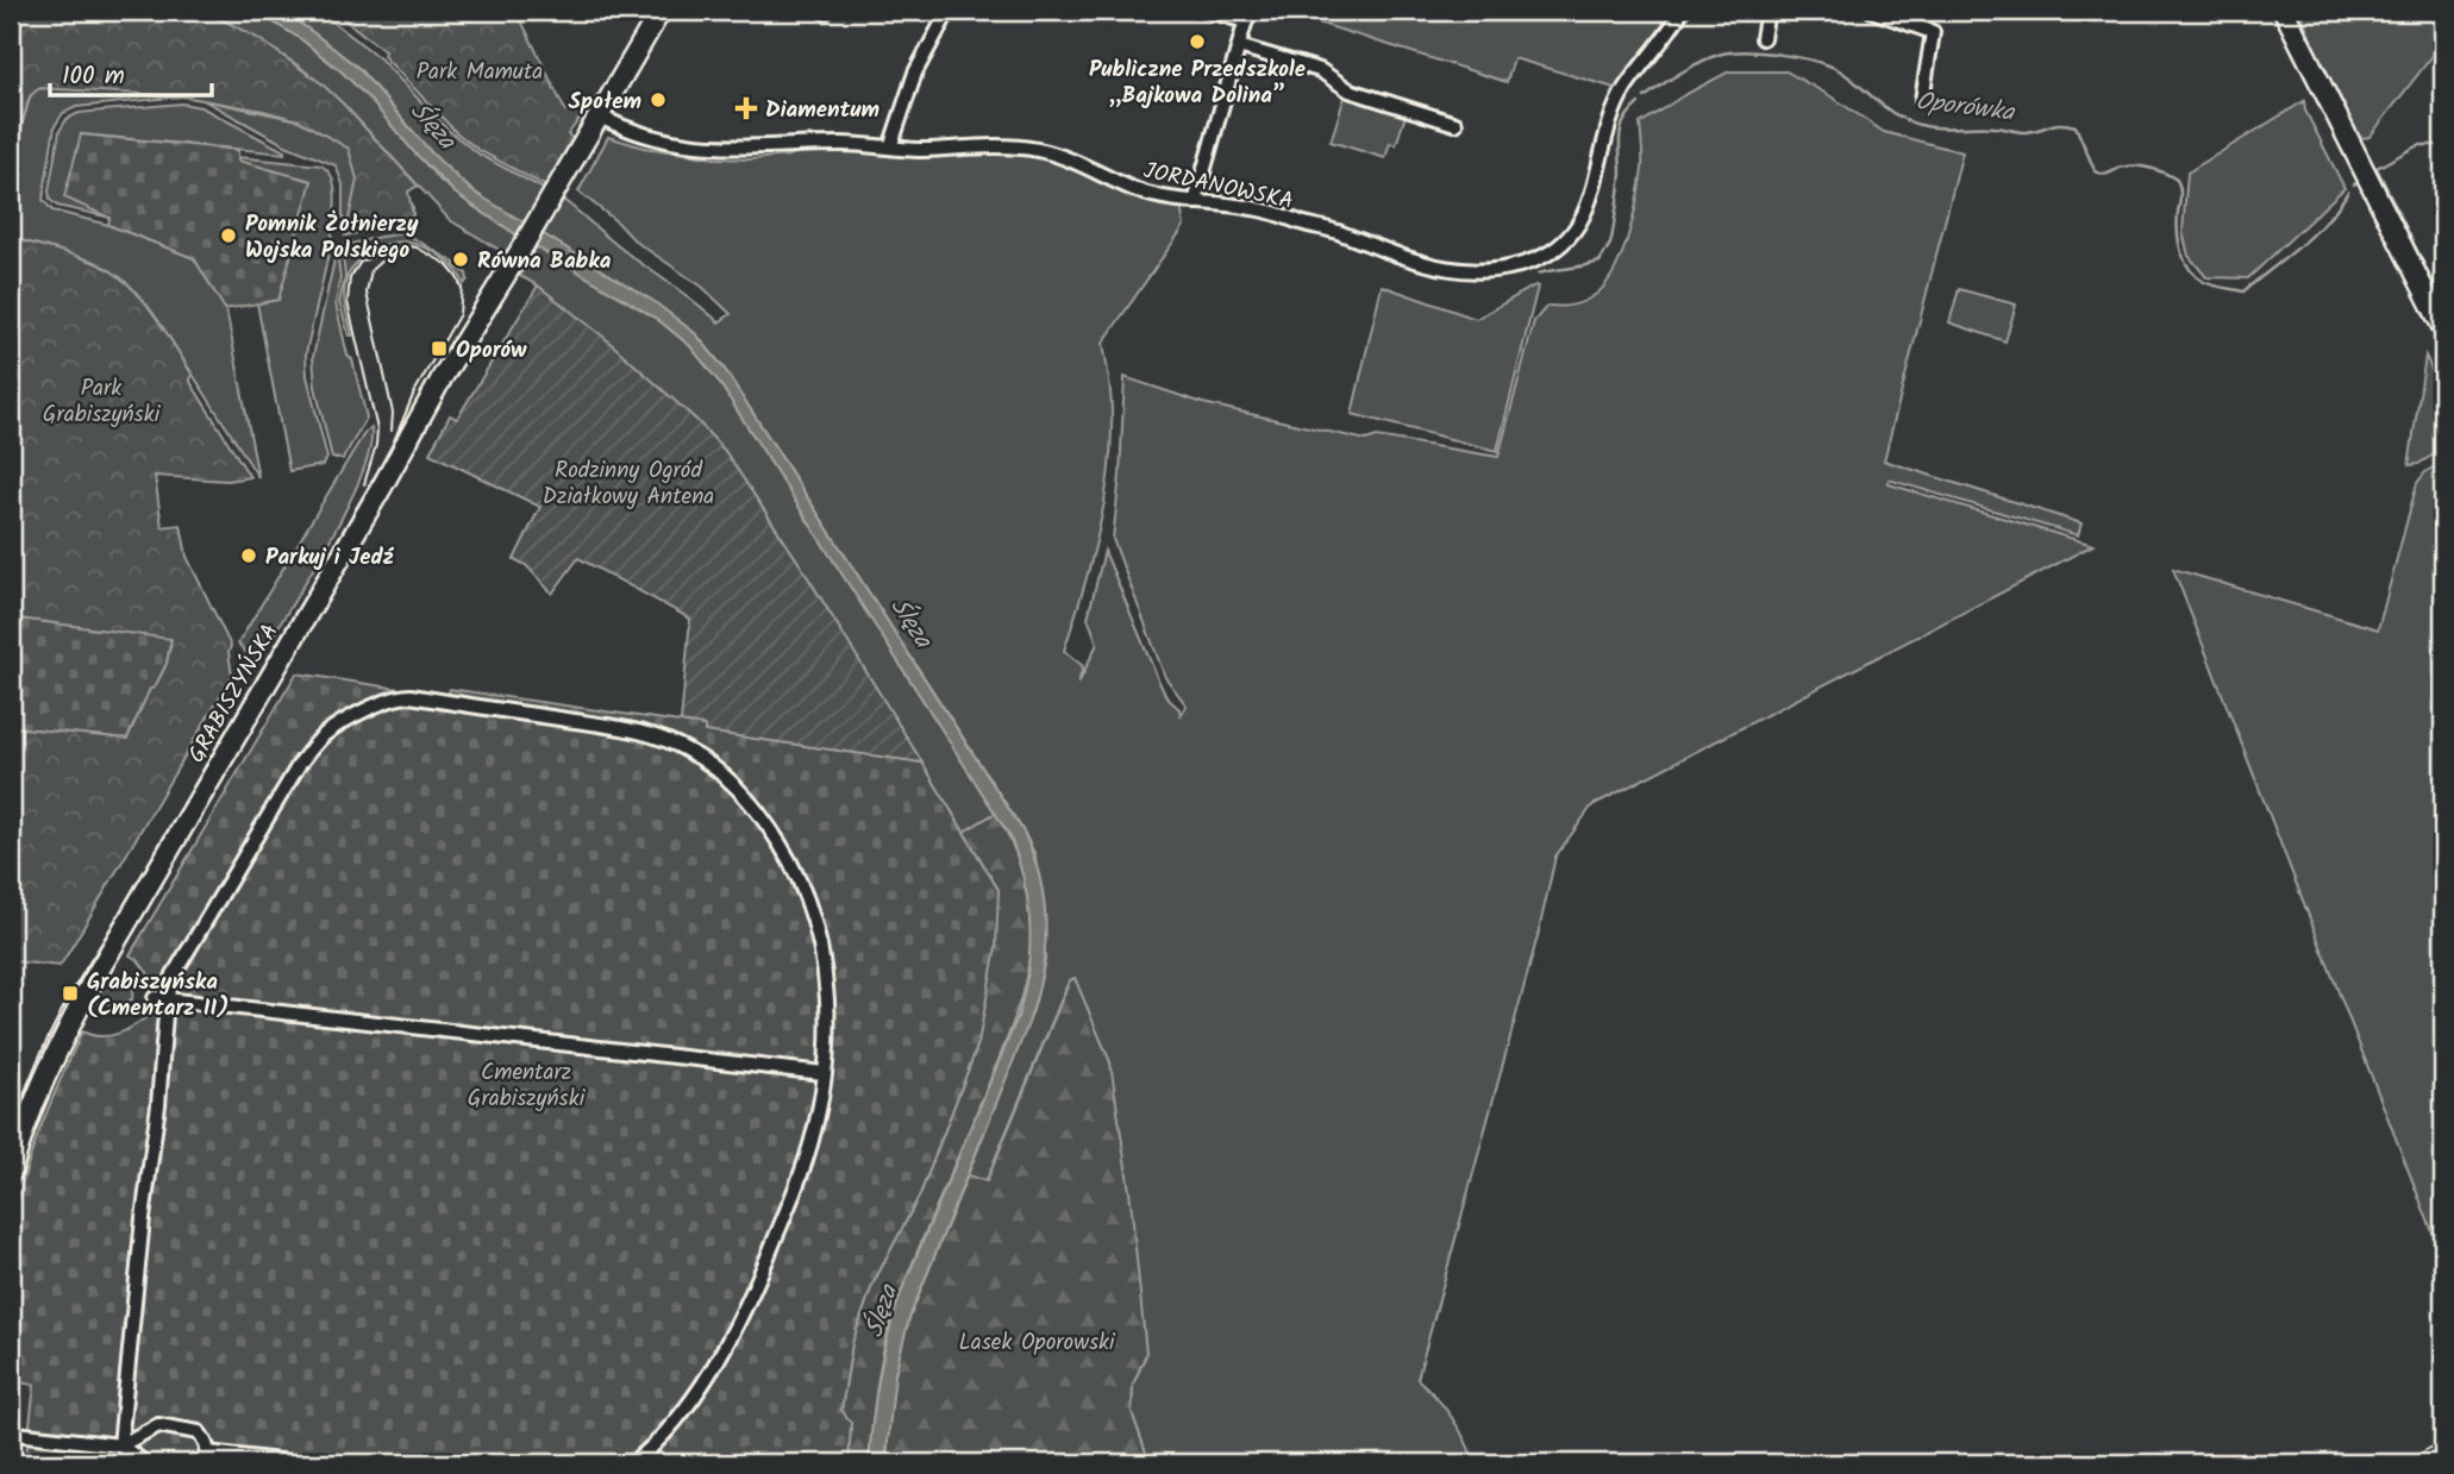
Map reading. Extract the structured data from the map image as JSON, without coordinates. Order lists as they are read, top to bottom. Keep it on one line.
{"streets":{"main road":["GRABISZYŃSKA"],"street":["JORDANOWSKA"]},"crossings":[["JORDANOWSKA","GRABISZYŃSKA"]],"water":["Oporówka","Ślęza"],"parks":["Park Mamuta","Park Grabiszyński","Rodzinny Ogród Działkowy Antena","Cmentarz Grabiszyński","Lasek Oporowski"],"places":{"other":["Publiczne Przedszkole „Bajkowa Dolina”","Społem","Pomnik Żołnierzy Wojska Polskiego","Równa Babka","Parkuj i Jedź"],"health":["Diamentum"],"transit":["Oporów","Grabiszyńska (Cmentarz II)"]},"scale_bar":"100 m"}
